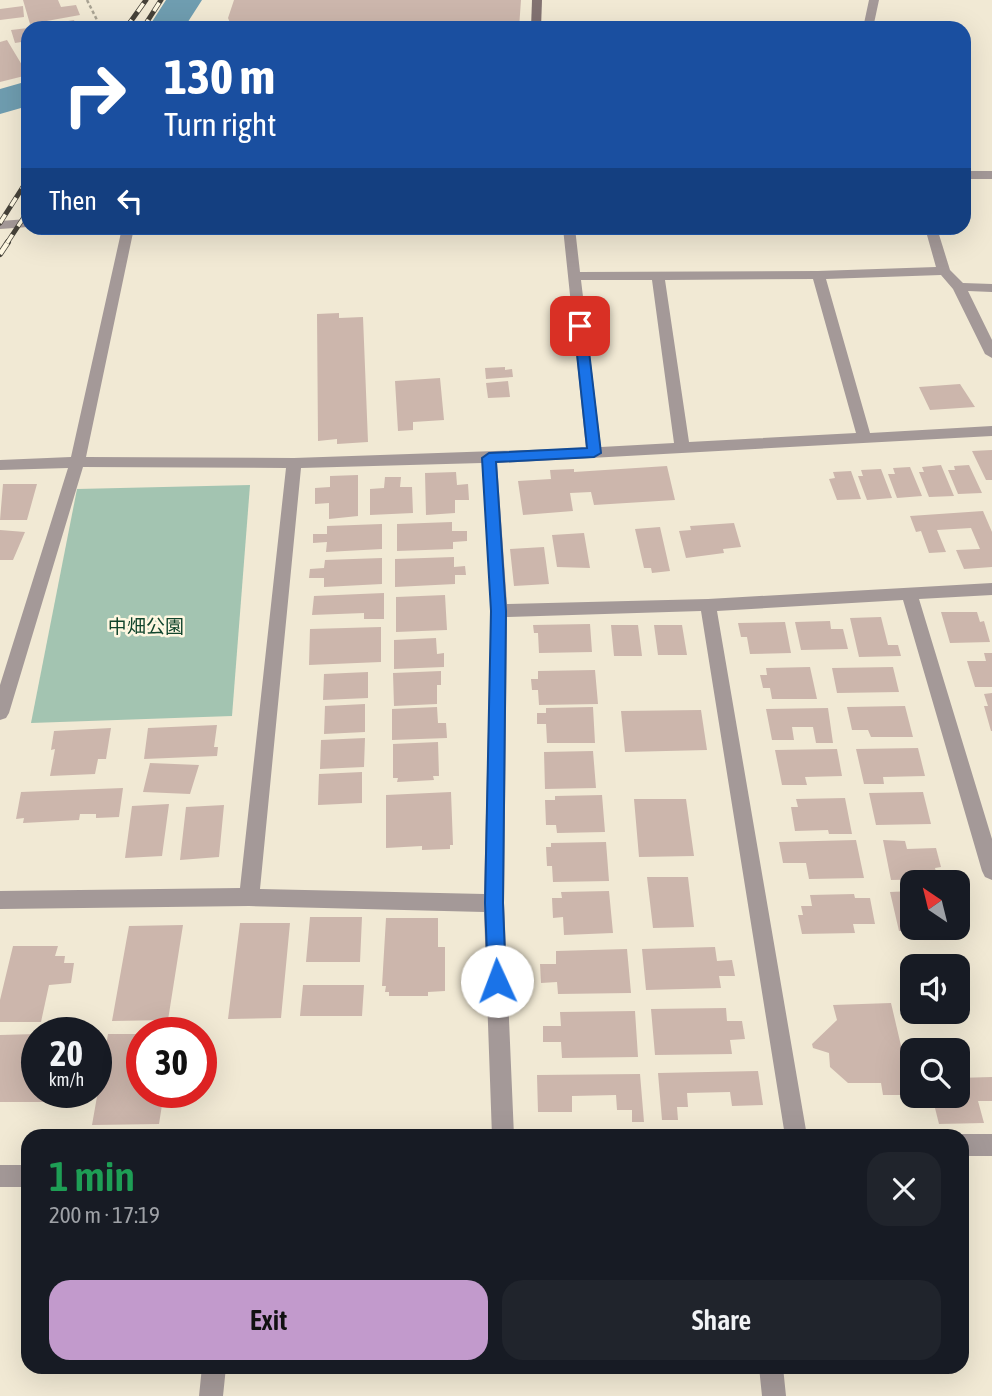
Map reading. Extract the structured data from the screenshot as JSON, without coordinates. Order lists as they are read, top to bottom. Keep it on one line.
{"parks":["中畑公園"],"north":"top left","page":{"turn":["130 m","Turn right"],"then":"Then","speed":"20 km/h","limit":"30","heading":["1 min","200 m · 17:19"],"buttons":["Exit","Share"]}}
